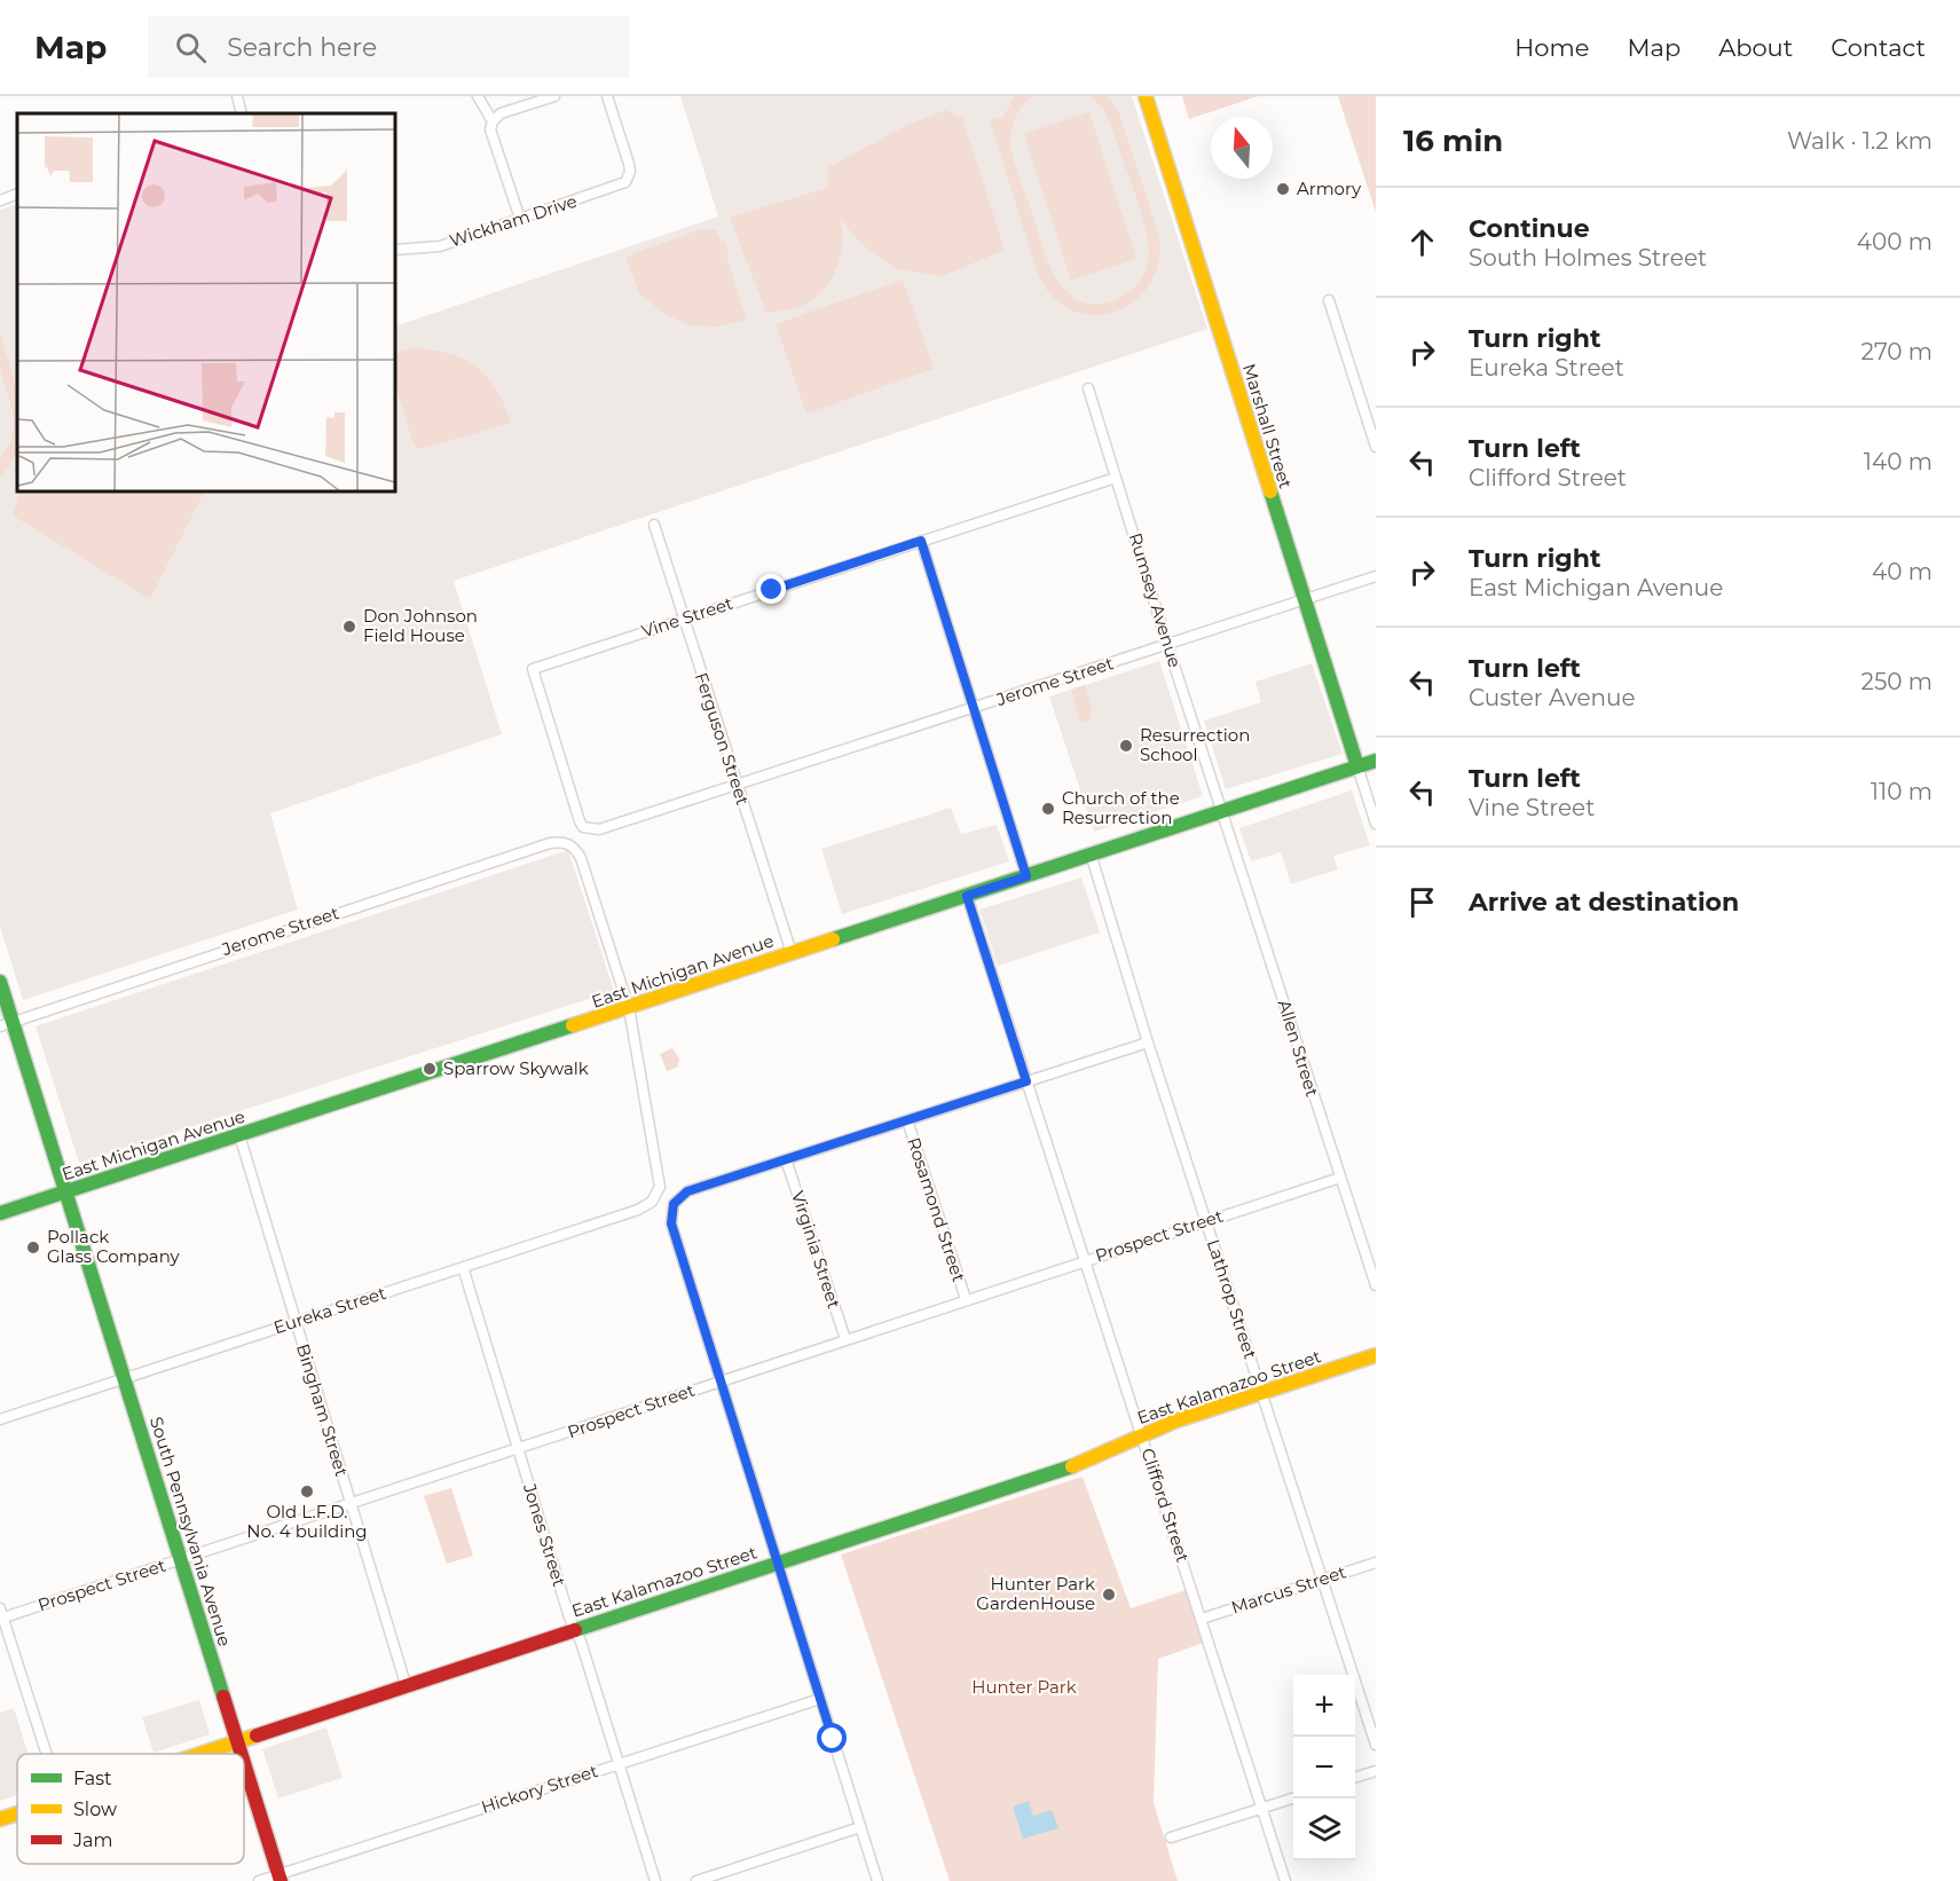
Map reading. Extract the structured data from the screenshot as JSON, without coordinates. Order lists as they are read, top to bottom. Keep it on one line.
{"streets":{"main road":["Marshall Street","East Michigan Avenue","East Kalamazoo Street","South Pennsylvania Avenue"],"street":["Wickham Drive","Rumsey Avenue","Vine Street","Jerome Street","Ferguson Street","Allen Street","Rosamond Street","Prospect Street","Virginia Street","Lathrop Street","Eureka Street","Bingham Street","Clifford Street","Jones Street","Marcus Street","Hickory Street"]},"crossings":[["Marshall Street","Jerome Street"],["Marshall Street","East Michigan Avenue"],["Rumsey Avenue","Vine Street"],["Rumsey Avenue","Jerome Street"],["Rumsey Avenue","East Michigan Avenue"],["Rumsey Avenue","Allen Street"],["Vine Street","Jerome Street"],["Vine Street","Ferguson Street"],["Jerome Street","Ferguson Street"],["Jerome Street","East Michigan Avenue"],["Jerome Street","Eureka Street"],["Jerome Street","South Pennsylvania Avenue"],["Ferguson Street","East Michigan Avenue"],["East Michigan Avenue","Allen Street"],["East Michigan Avenue","Lathrop Street"],["East Michigan Avenue","Eureka Street"],["East Michigan Avenue","Bingham Street"],["East Michigan Avenue","Clifford Street"],["East Michigan Avenue","South Pennsylvania Avenue"],["Allen Street","Prospect Street"],["Rosamond Street","Prospect Street"],["Prospect Street","Virginia Street"],["Prospect Street","Lathrop Street"],["Prospect Street","Bingham Street"],["Prospect Street","Clifford Street"],["Prospect Street","South Pennsylvania Avenue"],["Prospect Street","Jones Street"],["Lathrop Street","East Kalamazoo Street"],["Lathrop Street","Marcus Street"],["Eureka Street","Bingham Street"],["Eureka Street","South Pennsylvania Avenue"],["Eureka Street","Jones Street"],["East Kalamazoo Street","Bingham Street"],["East Kalamazoo Street","Clifford Street"],["East Kalamazoo Street","South Pennsylvania Avenue"],["East Kalamazoo Street","Jones Street"],["Clifford Street","Marcus Street"],["South Pennsylvania Avenue","Hickory Street"],["Jones Street","Hickory Street"]],"parks":["Hunter Park"],"places":["Armory","Don Johnson Field House","Resurrection School","Church of the Resurrection","Sparrow Skywalk","Pollack Glass Company","Old L.F.D. No. 4 building","Hunter Park GardenHouse"],"legend":["Fast","Slow","Jam"],"north":"top","page":{"header":"Map","search":"Search here","nav":["Home","Map","About","Contact"],"heading":["16 min","Walk · 1.2 km"],"list":[["Continue","South Holmes Street","400 m"],["Turn right","Eureka Street","270 m"],["Turn left","Clifford Street","140 m"],["Turn right","East Michigan Avenue","40 m"],["Turn left","Custer Avenue","250 m"],["Turn left","Vine Street","110 m"],"Arrive at destination"],"map_buttons":["+","−"]}}
